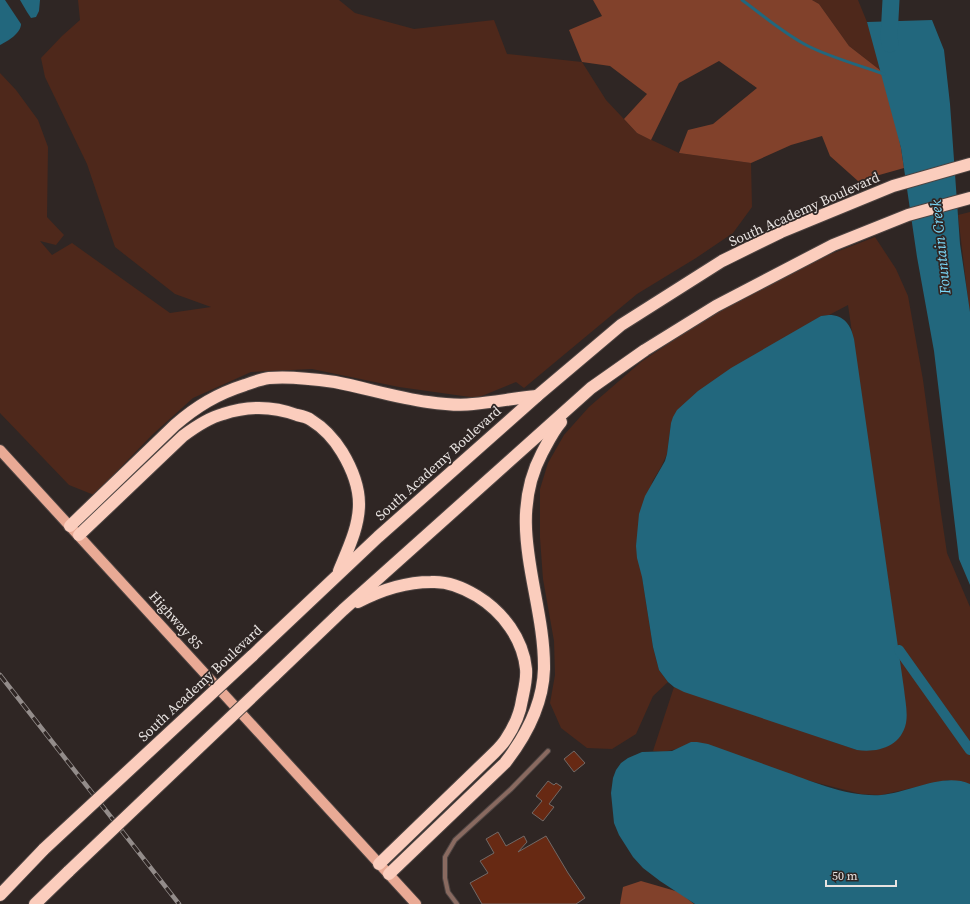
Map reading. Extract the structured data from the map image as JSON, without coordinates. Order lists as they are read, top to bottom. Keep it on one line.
{"streets":{"highway":["South Academy Boulevard"],"main road":["Highway 85"]},"water":["Fountain Creek"],"scale_bar":"50 m"}
